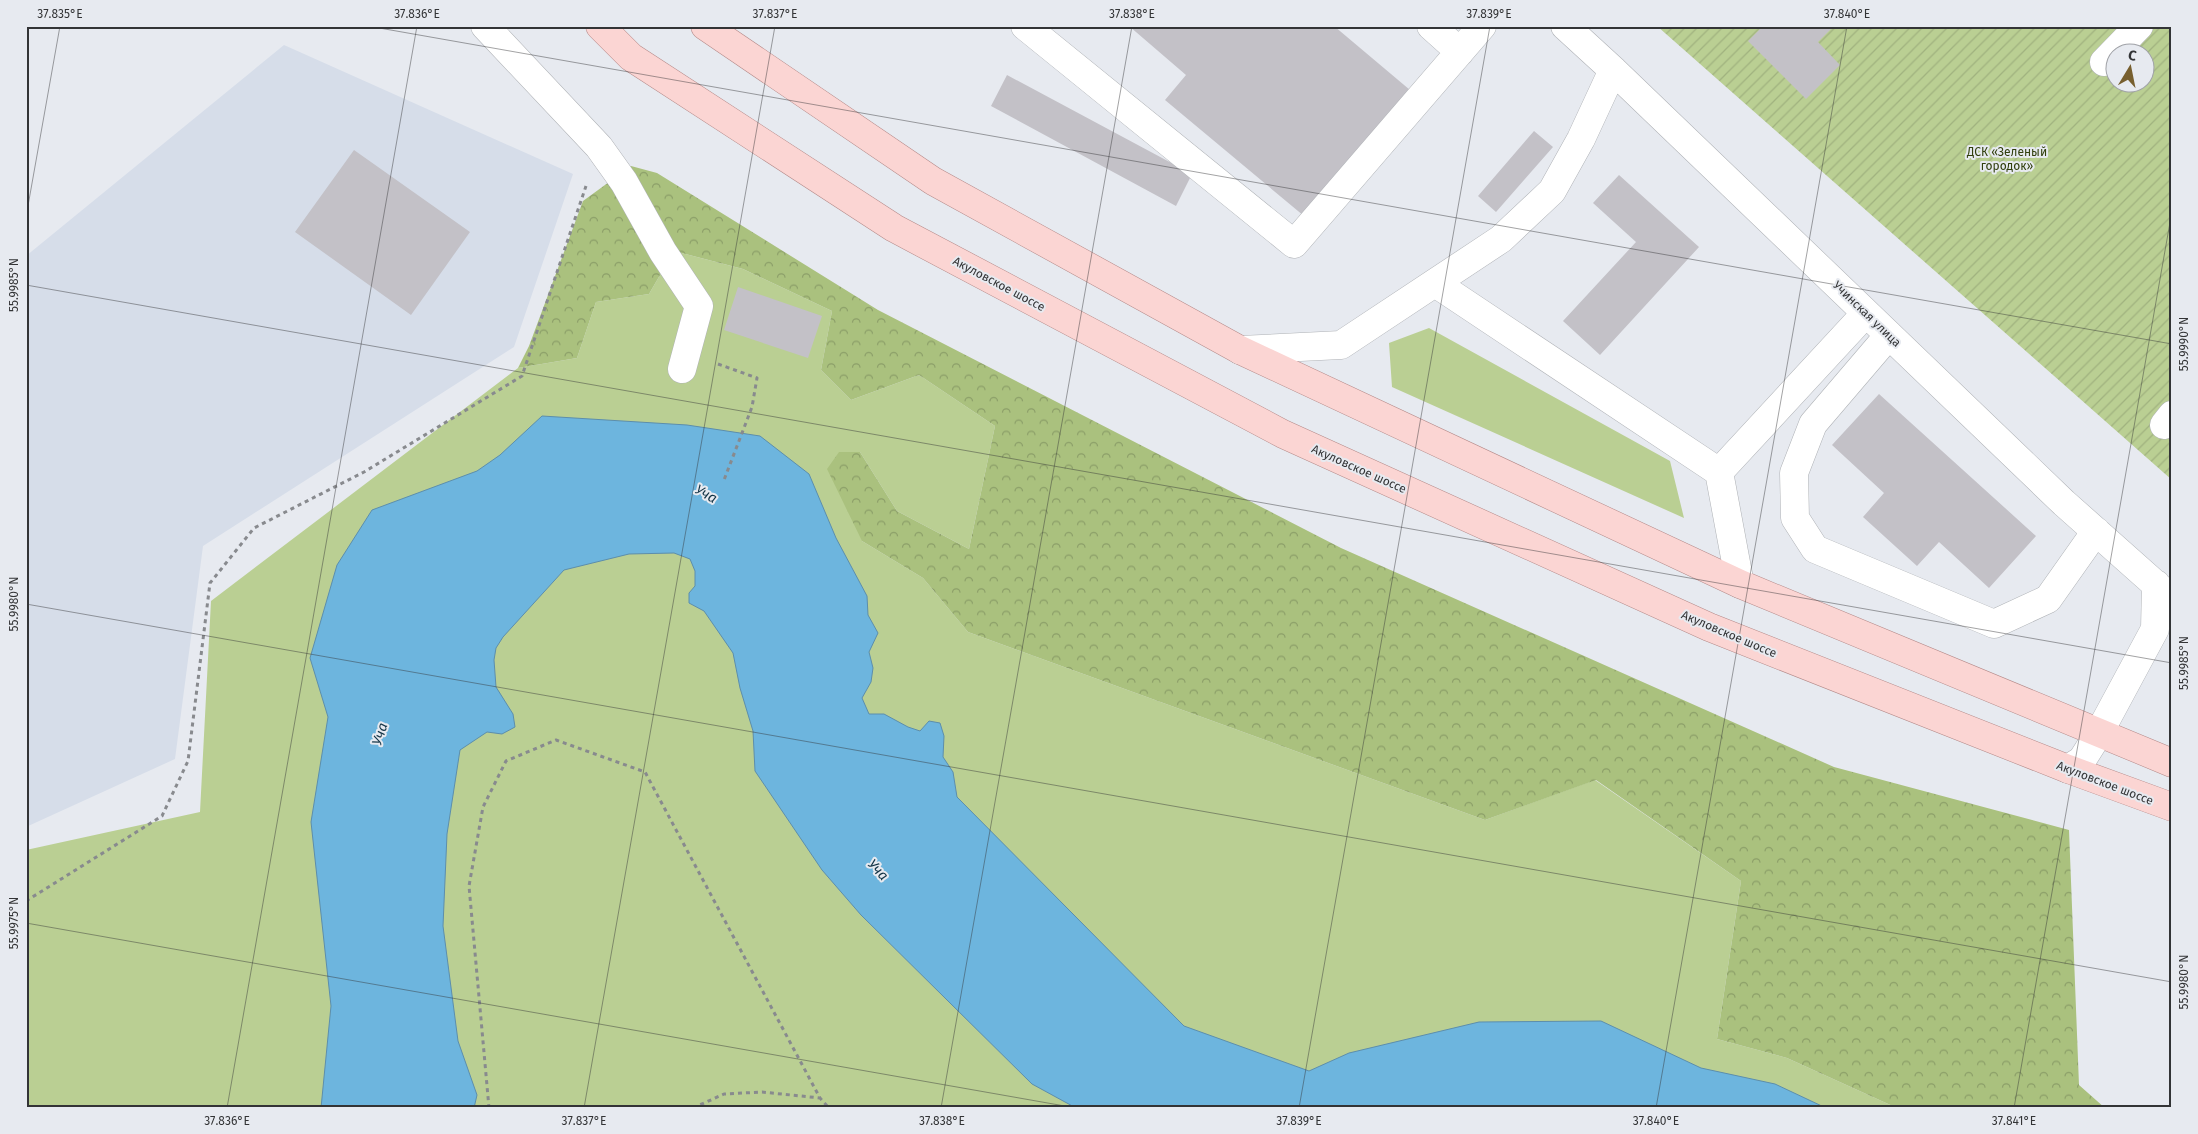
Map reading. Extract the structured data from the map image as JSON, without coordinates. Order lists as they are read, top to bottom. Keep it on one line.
{"streets":{"main road":["Акуловское шоссе"],"street":["Учинская улица"]},"water":["Уча"],"parks":["ДСК «Зеленый городок»"],"north":"top","coordinates":["37.835°E","37.836°E","37.837°E","37.838°E","37.839°E","37.840°E","55.9985°N","55.9990°N","55.9980°N","55.9975°N","37.841°E"]}
